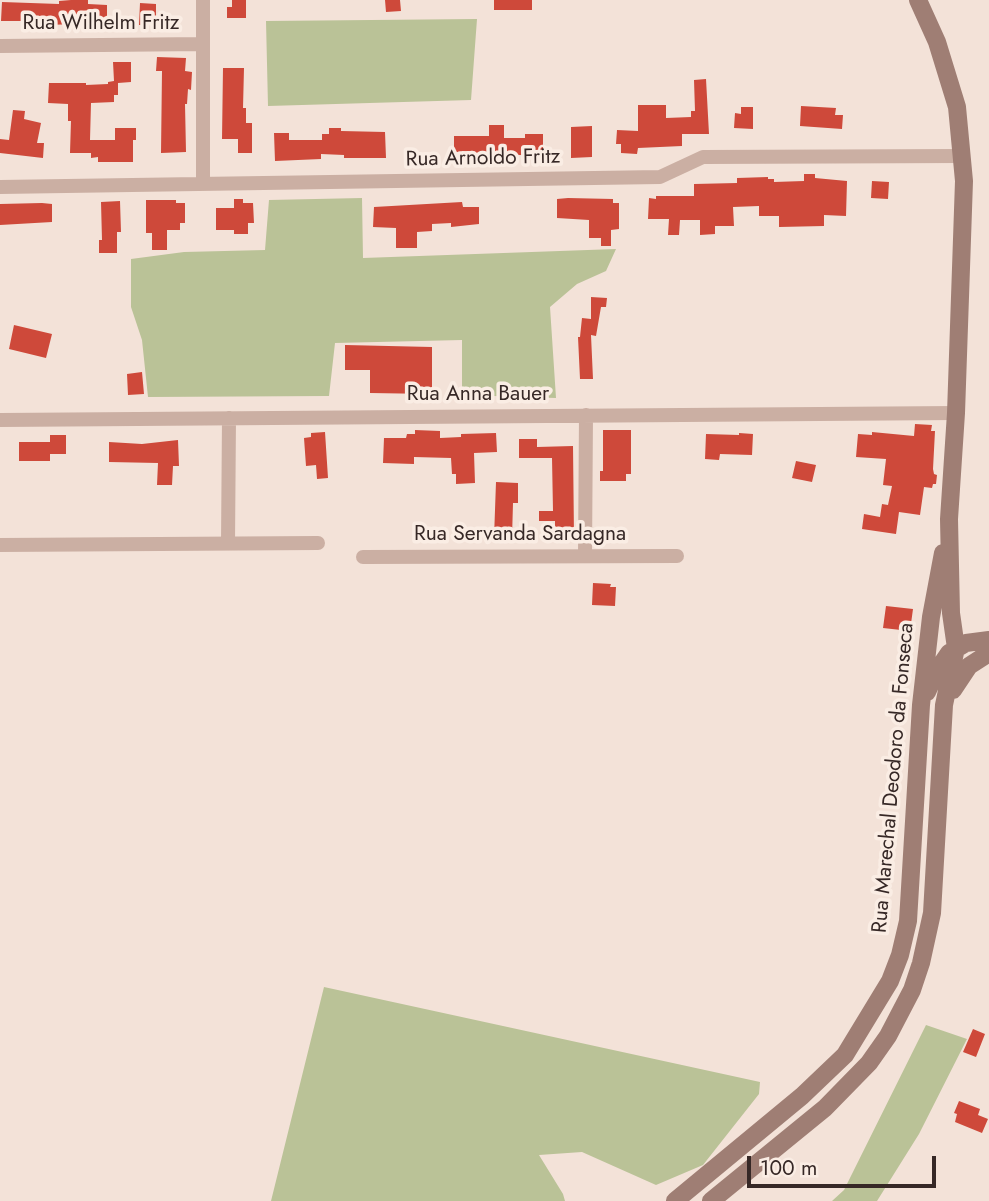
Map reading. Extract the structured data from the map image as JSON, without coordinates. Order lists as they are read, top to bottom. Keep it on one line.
{"streets":{"main road":["Rua Marechal Deodoro da Fonseca"],"street":["Rua Wilhelm Fritz","Rua Arnoldo Fritz","Rua Anna Bauer","Rua Servanda Sardagna"]},"crossings":[["Rua Arnoldo Fritz","Rua Marechal Deodoro da Fonseca"],["Rua Anna Bauer","Rua Marechal Deodoro da Fonseca"]],"scale_bar":"100 m"}
